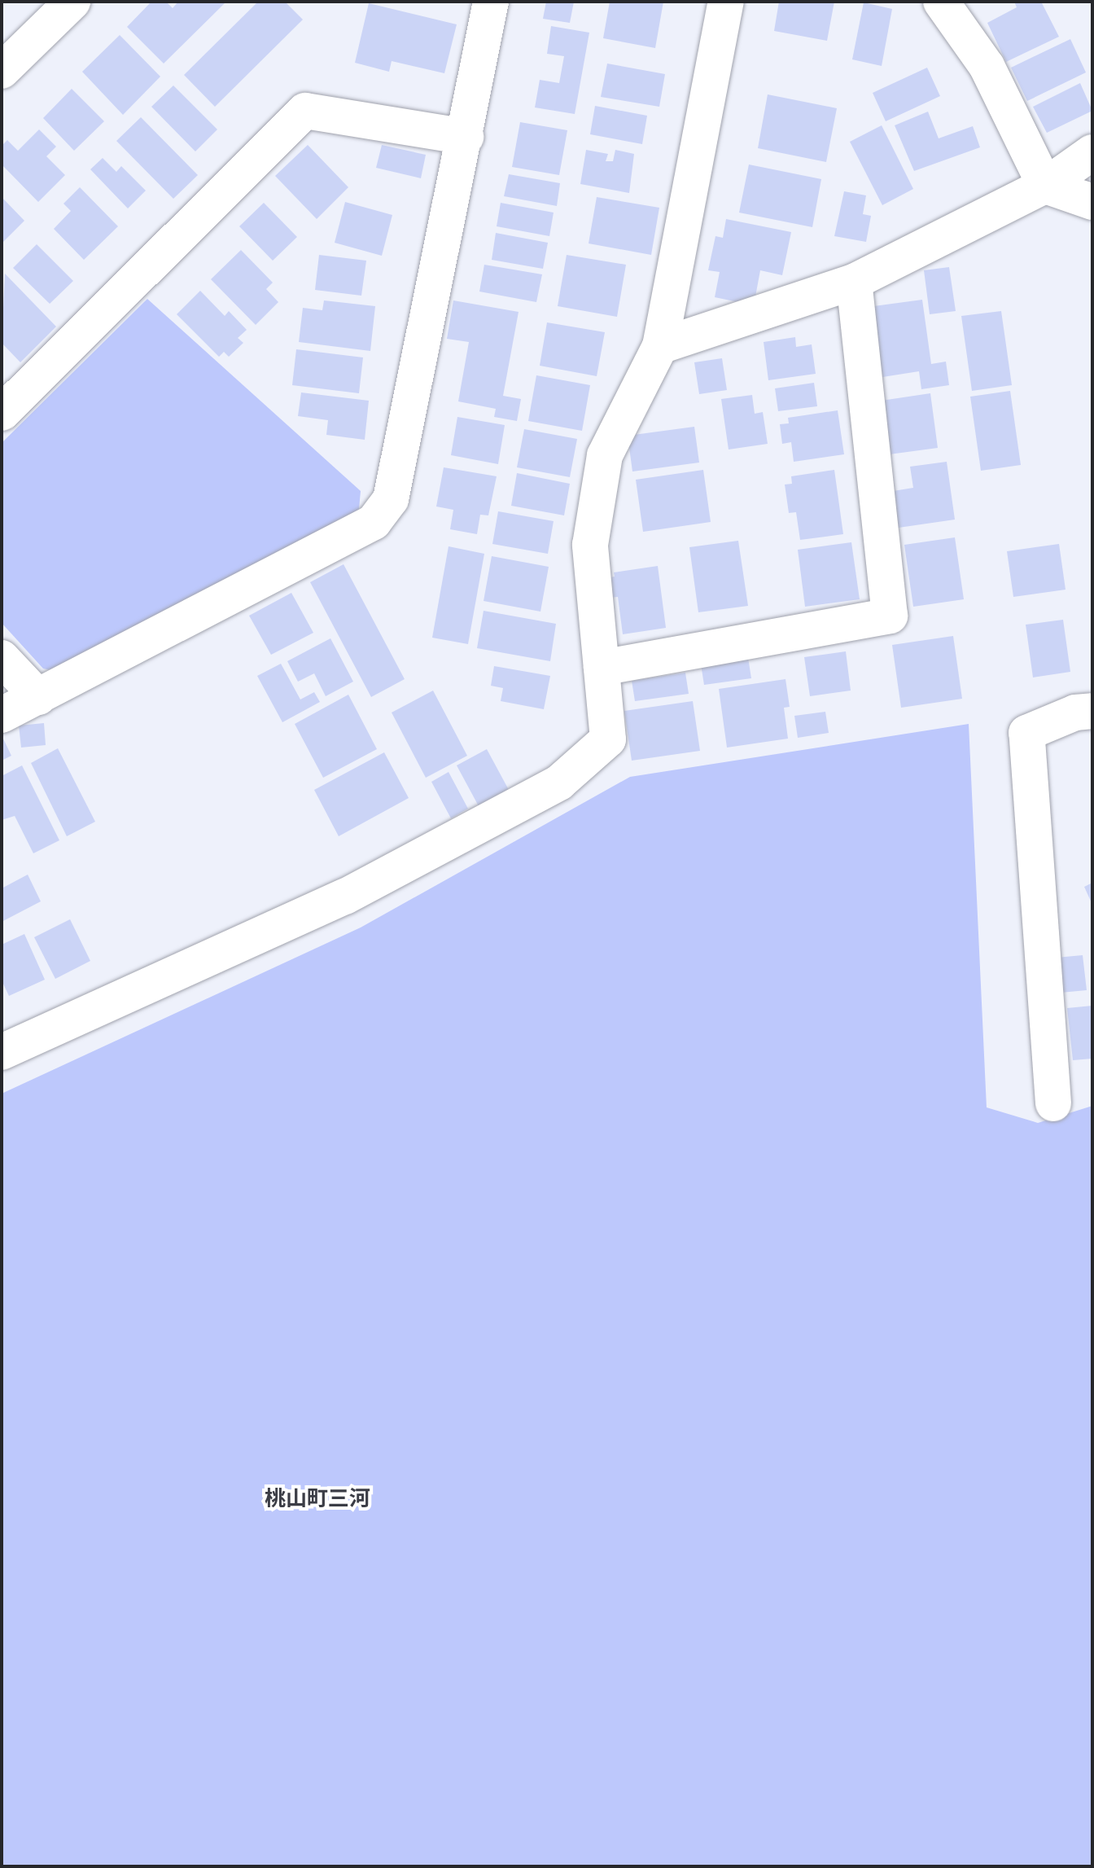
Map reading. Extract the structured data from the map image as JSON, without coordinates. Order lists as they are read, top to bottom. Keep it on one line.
{"districts":["桃山町三河"]}
